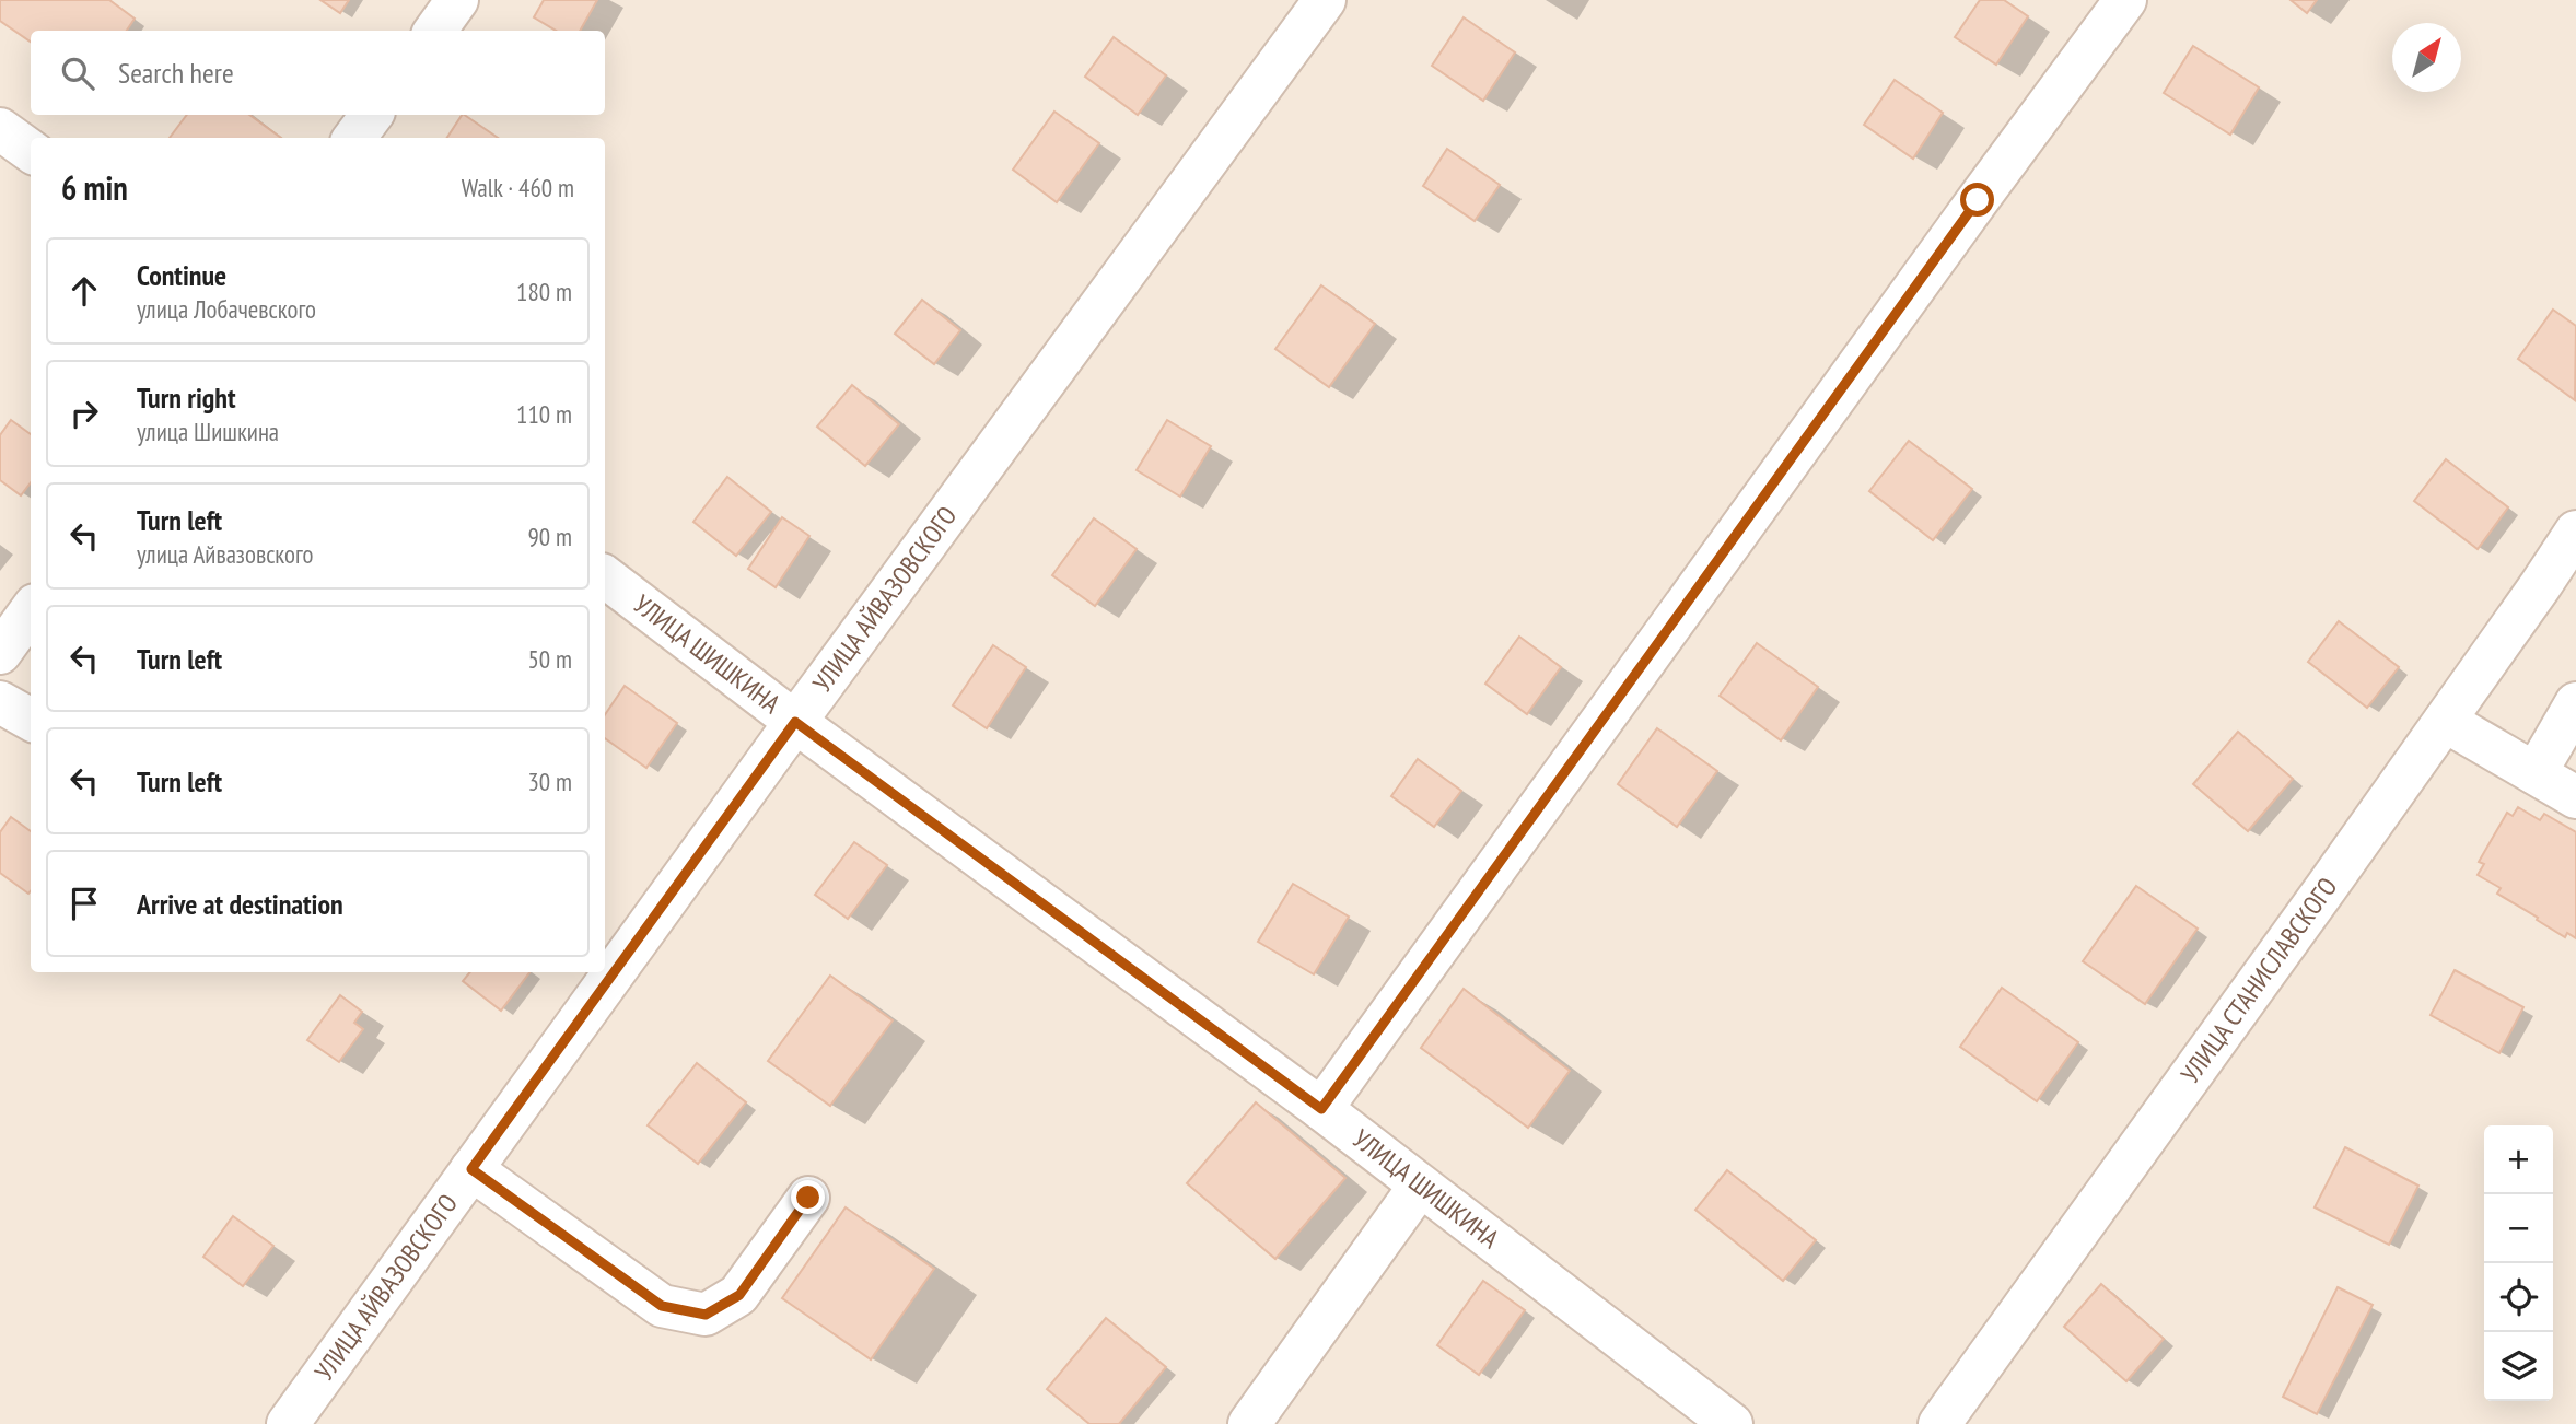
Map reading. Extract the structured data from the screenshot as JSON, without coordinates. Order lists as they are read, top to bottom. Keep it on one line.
{"streets":{"street":["УЛИЦА АЙВАЗОВСКОГО","УЛИЦА ШИШКИНА","УЛИЦА СТАНИСЛАВСКОГО"]},"crossings":[["УЛИЦА АЙВАЗОВСКОГО","УЛИЦА ШИШКИНА"]],"north":"top right","page":{"search":"Search here","heading":["6 min","Walk · 460 m"],"list":[["Continue","улица Лобачевского","180 m"],["Turn right","улица Шишкина","110 m"],["Turn left","улица Айвазовского","90 m"],["Turn left","50 m"],["Turn left","30 m"],"Arrive at destination"],"map_buttons":["+","−"]}}
